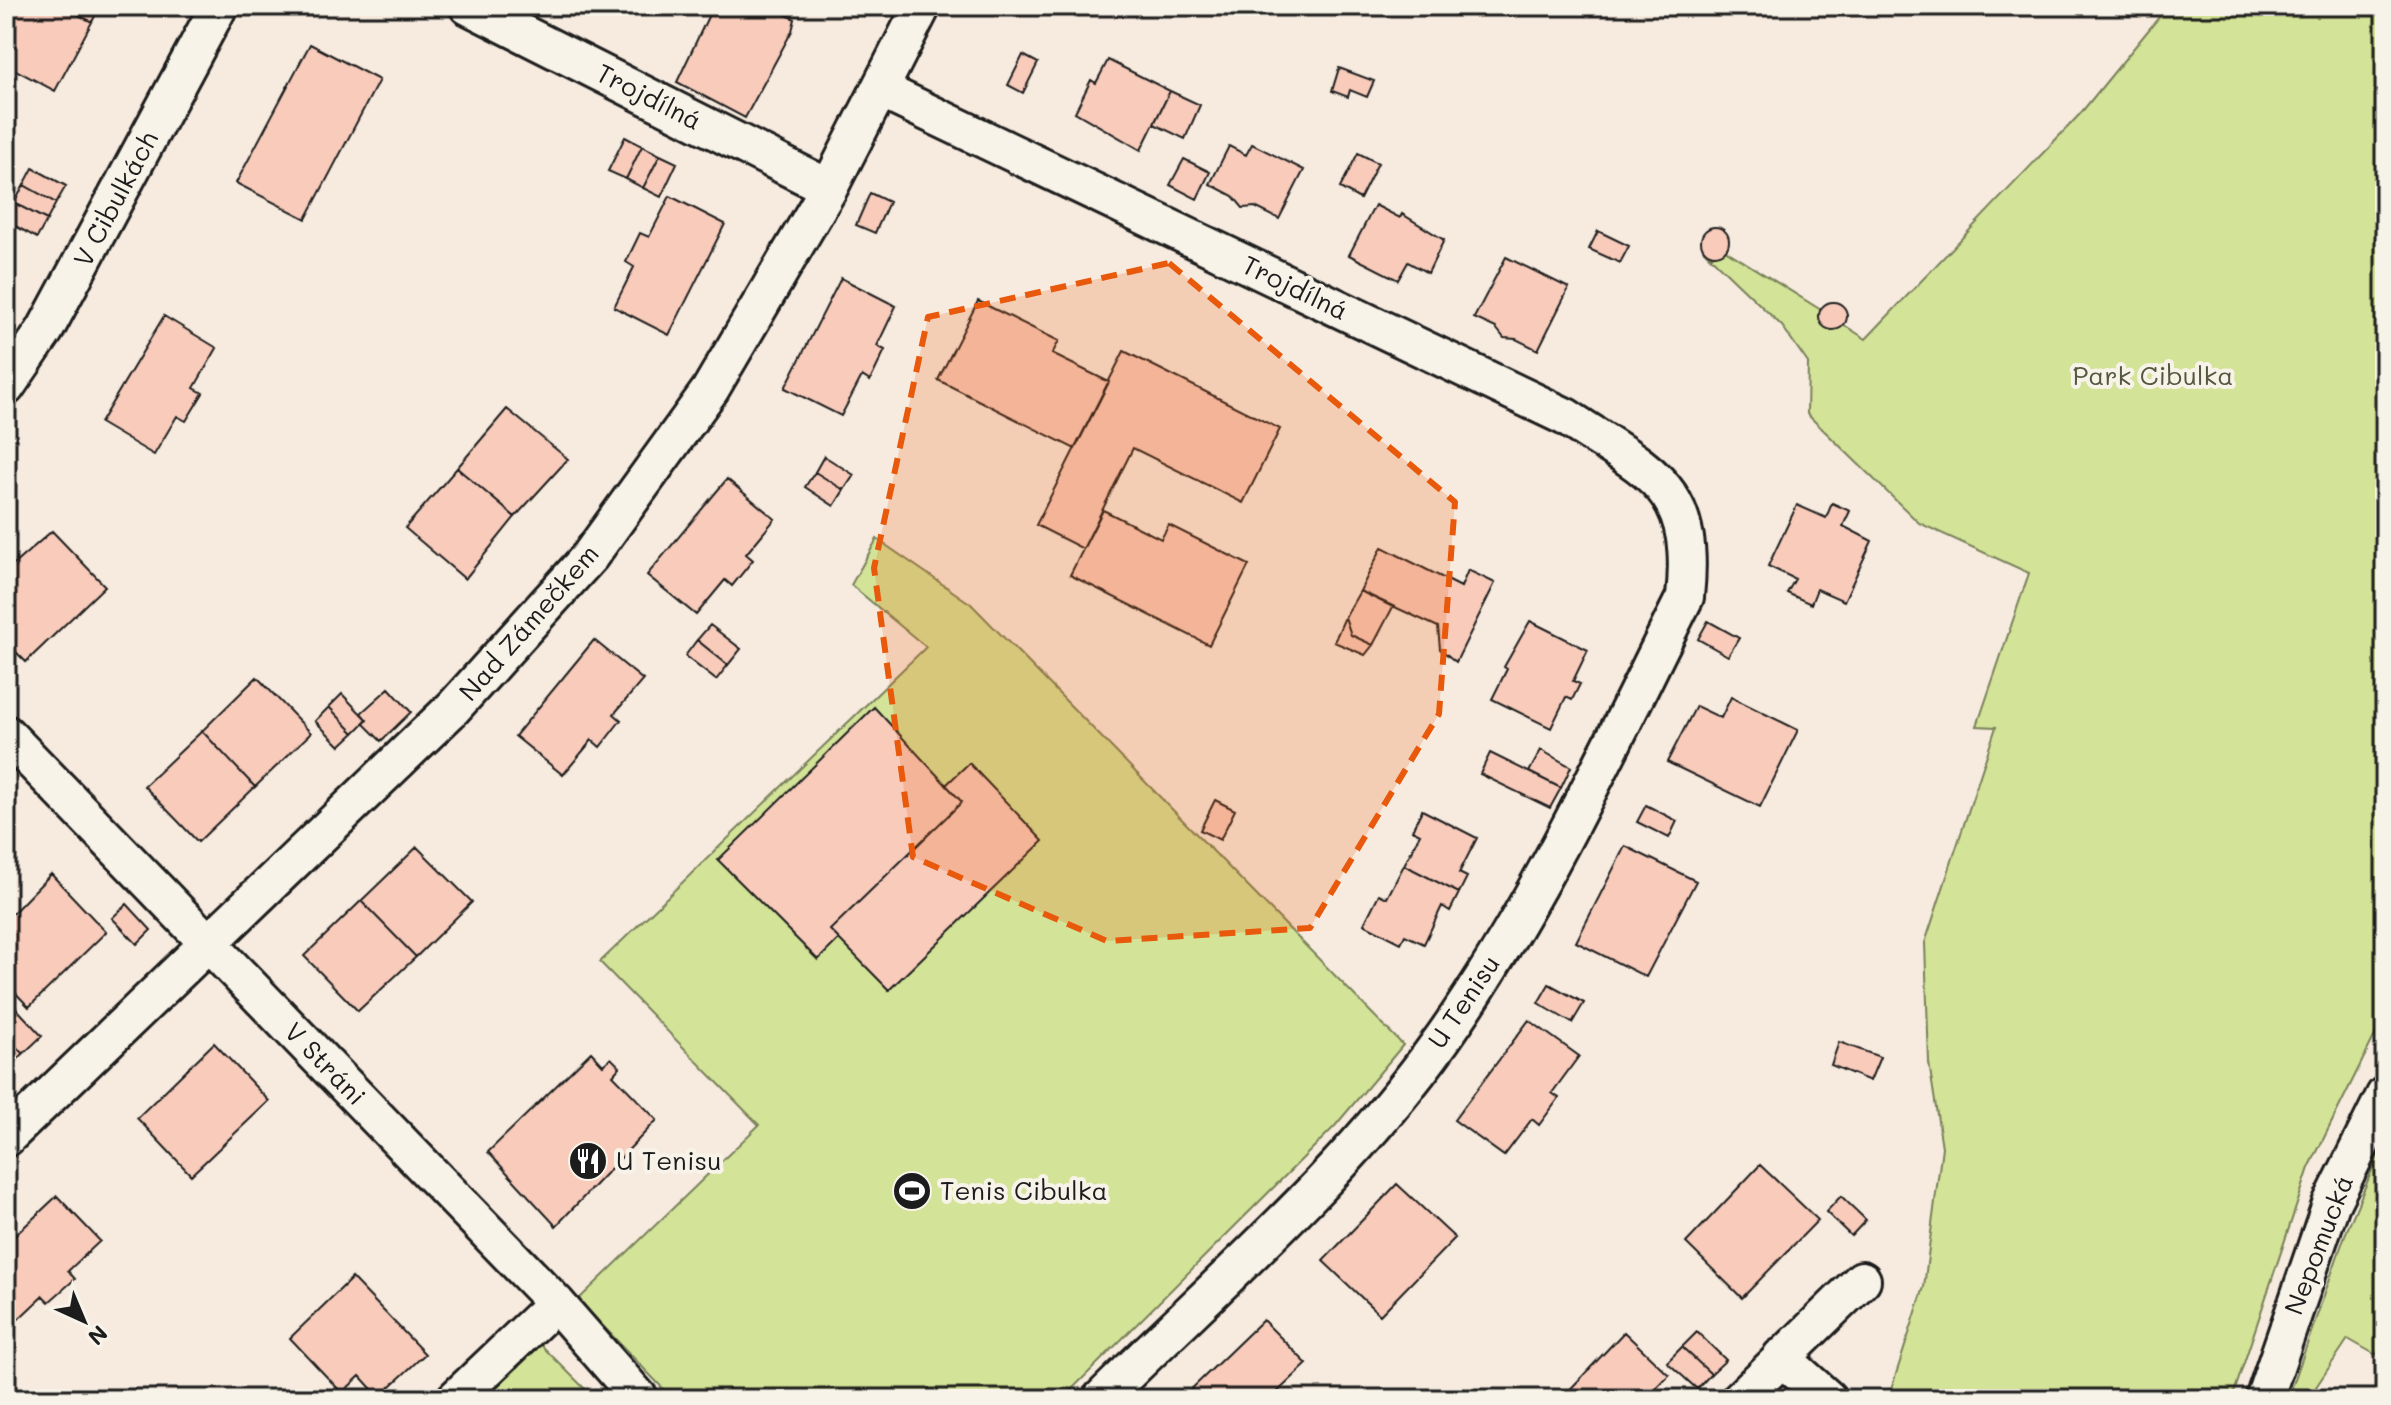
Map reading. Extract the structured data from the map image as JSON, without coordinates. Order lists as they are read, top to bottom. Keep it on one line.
{"streets":{"street":["Trojdílná","V Cibulkách","Nad Zámečkem","U Tenisu","V Stráni","Nepomucká"]},"crossings":[["Trojdílná","Nad Zámečkem"],["Trojdílná","U Tenisu"],["Nad Zámečkem","V Stráni"]],"parks":["Park Cibulka"],"places":{"restaurant":["U Tenisu"],"sports":["Tenis Cibulka"]},"north":"bottom right"}
